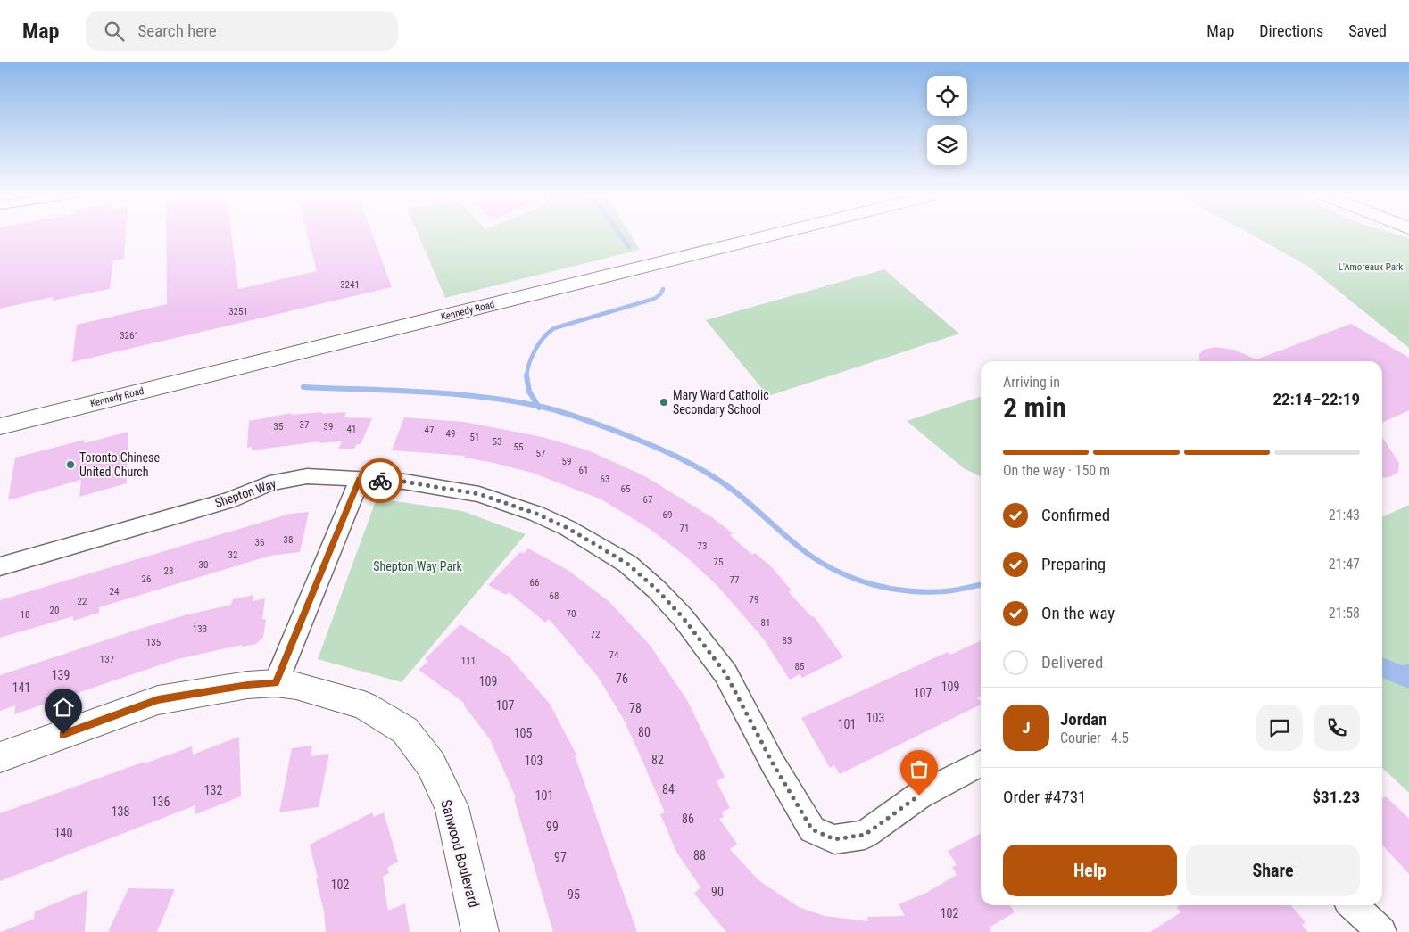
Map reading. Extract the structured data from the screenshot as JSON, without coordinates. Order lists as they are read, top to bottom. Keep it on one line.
{"streets":{"main road":["Kennedy Road","Sanwood Boulevard"],"street":["Shepton Way"]},"parks":["L'Amoreaux Park","Shepton Way Park"],"places":["Mary Ward Catholic Secondary School","Toronto Chinese United Church"],"house_numbers":["3241","3251","3261","37","35","39","41","47","49","51","53","55","57","59","61","63","65","67","69","71","38","36","73","32","75","30","28","26","77","66","24","68","79","22","20","70","18","81","133","72","83","135","74","137","111","85","139","76","109","109","141","107","107","78","103","101","80","105","82","103","84","132","101","136","138","86","99","140","88","97","102","90","95","102"],"page":{"header":"Map","search":"Search here","nav":["Map","Directions","Saved"],"heading":["2 min","Arriving in","22:14–22:19"],"panel":["Jordan","Courier · 4.5","Order #4731","$31.23"],"bar":"On the way · 150 m","list":[["Confirmed","21:43"],["Preparing","21:47"],["On the way","21:58"],"Delivered"],"round":"J","buttons":["Help","Share"]}}
